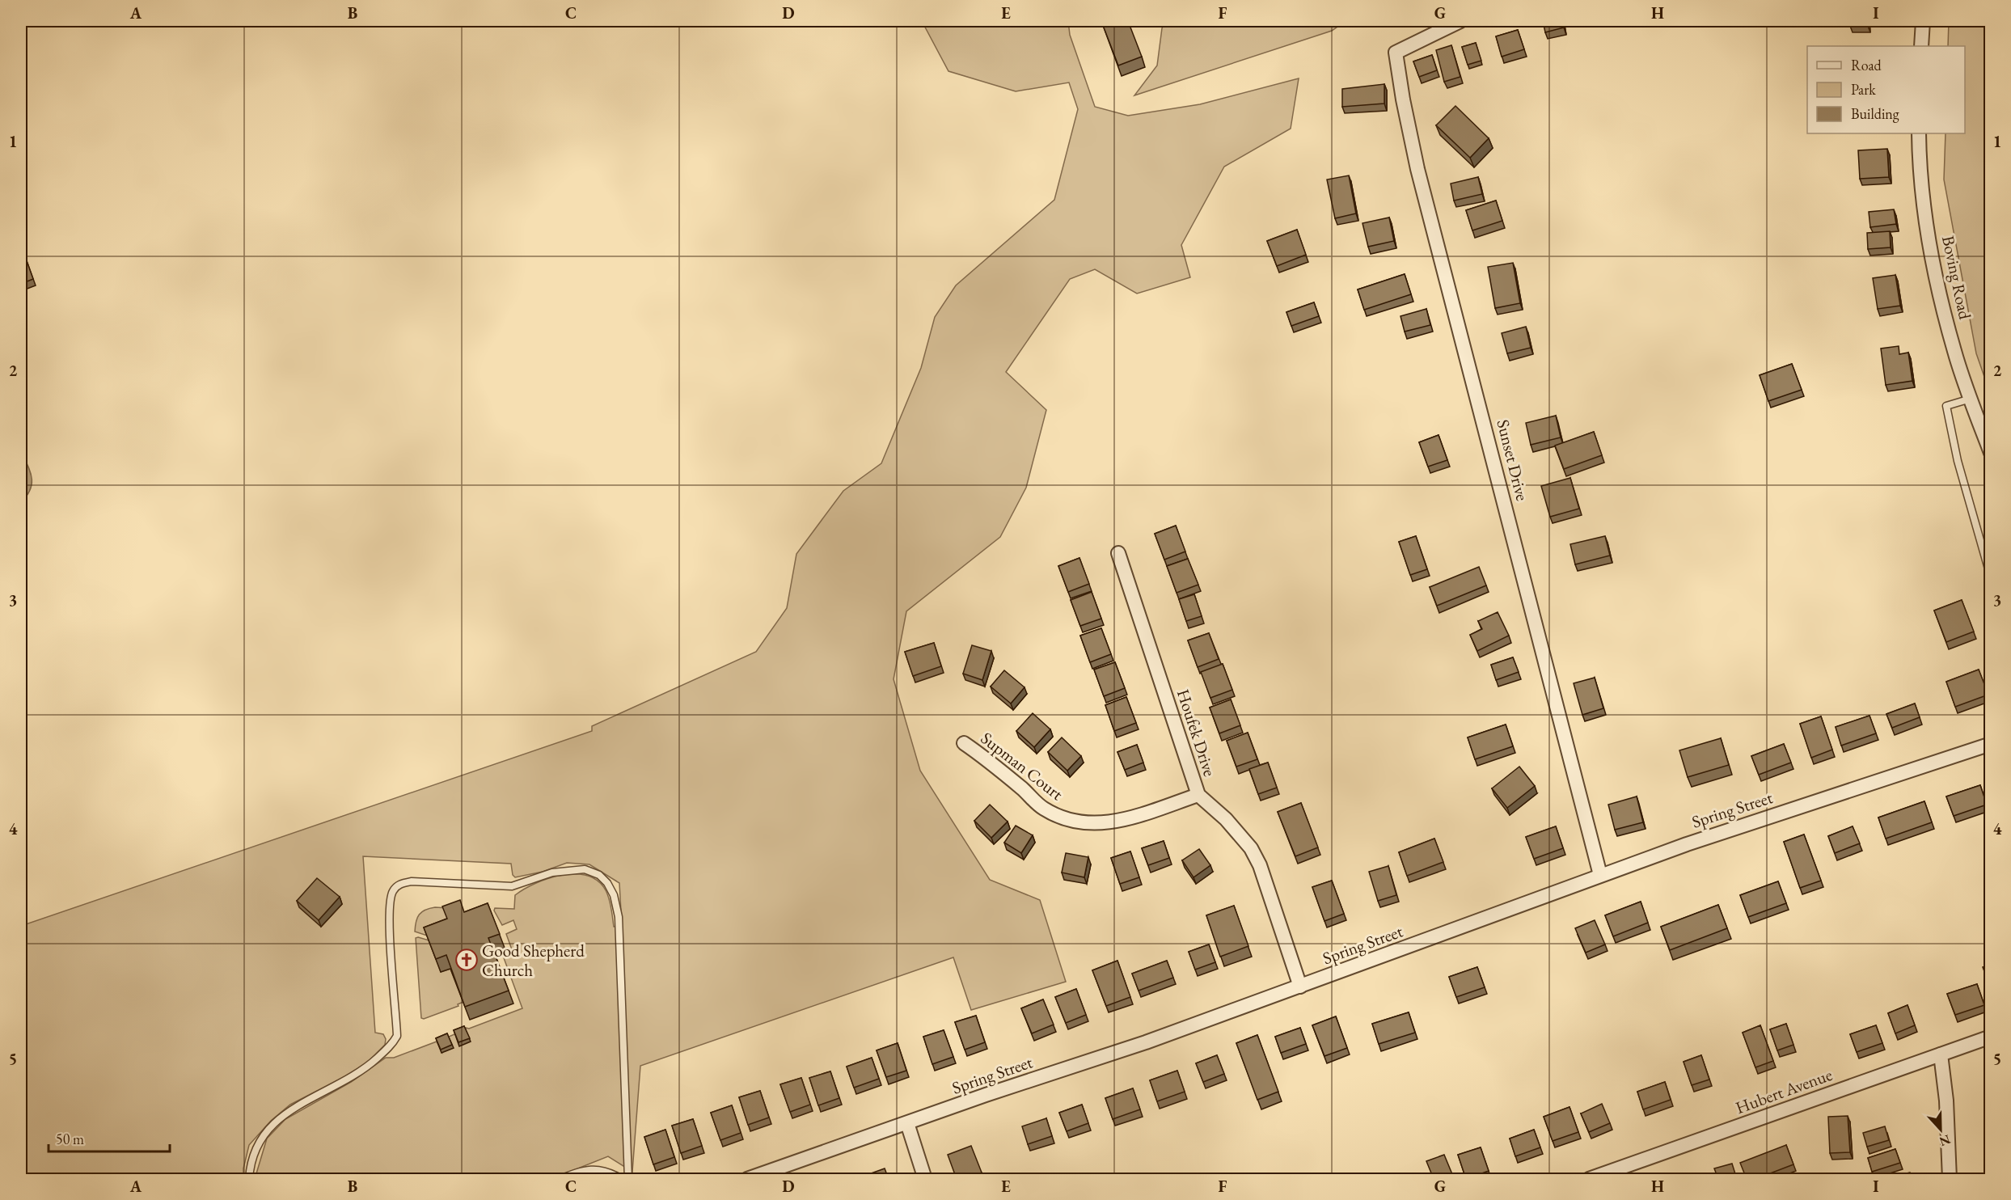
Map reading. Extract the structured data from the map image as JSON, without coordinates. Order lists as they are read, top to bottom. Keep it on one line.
{"streets":{"street":["Boving Road","Sunset Drive","Houfek Drive","Supman Court","Spring Street","Hubert Avenue"]},"crossings":[["Sunset Drive","Spring Street"],["Houfek Drive","Supman Court"],["Houfek Drive","Spring Street"]],"places":{"church":["Good Shepherd Church"]},"legend":["Road","Park","Building"],"scale_bar":"50 m","north":"bottom","grid":{"columns":["A","B","C","D","E","F","G","H","I"],"rows":["1","2","3","4","5"]}}
